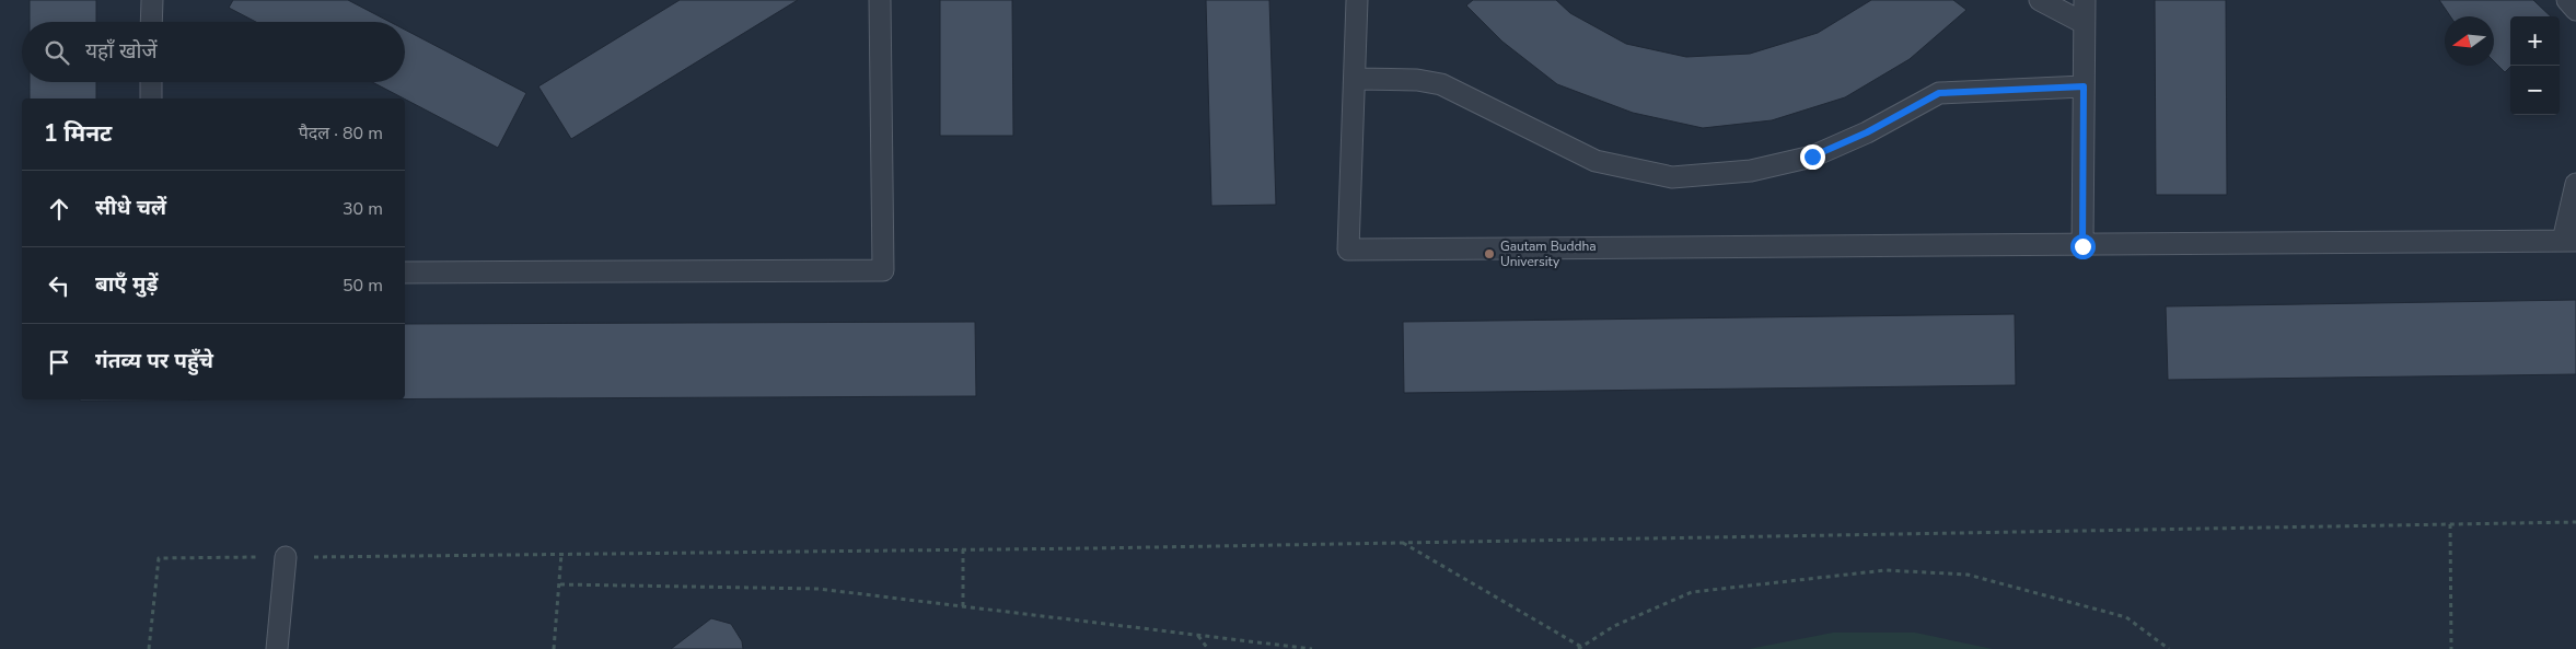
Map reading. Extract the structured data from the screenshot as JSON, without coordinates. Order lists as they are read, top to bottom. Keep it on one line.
{"places":["Gautam Buddha University"],"north":"left","page":{"map_buttons":["+","−"],"search":"यहाँ खोजें","heading":["1 मिनट","पैदल · 80 m"],"list":[["सीधे चलें","30 m"],["बाएँ मुड़ें","50 m"],"गंतव्य पर पहुँचे"]}}
